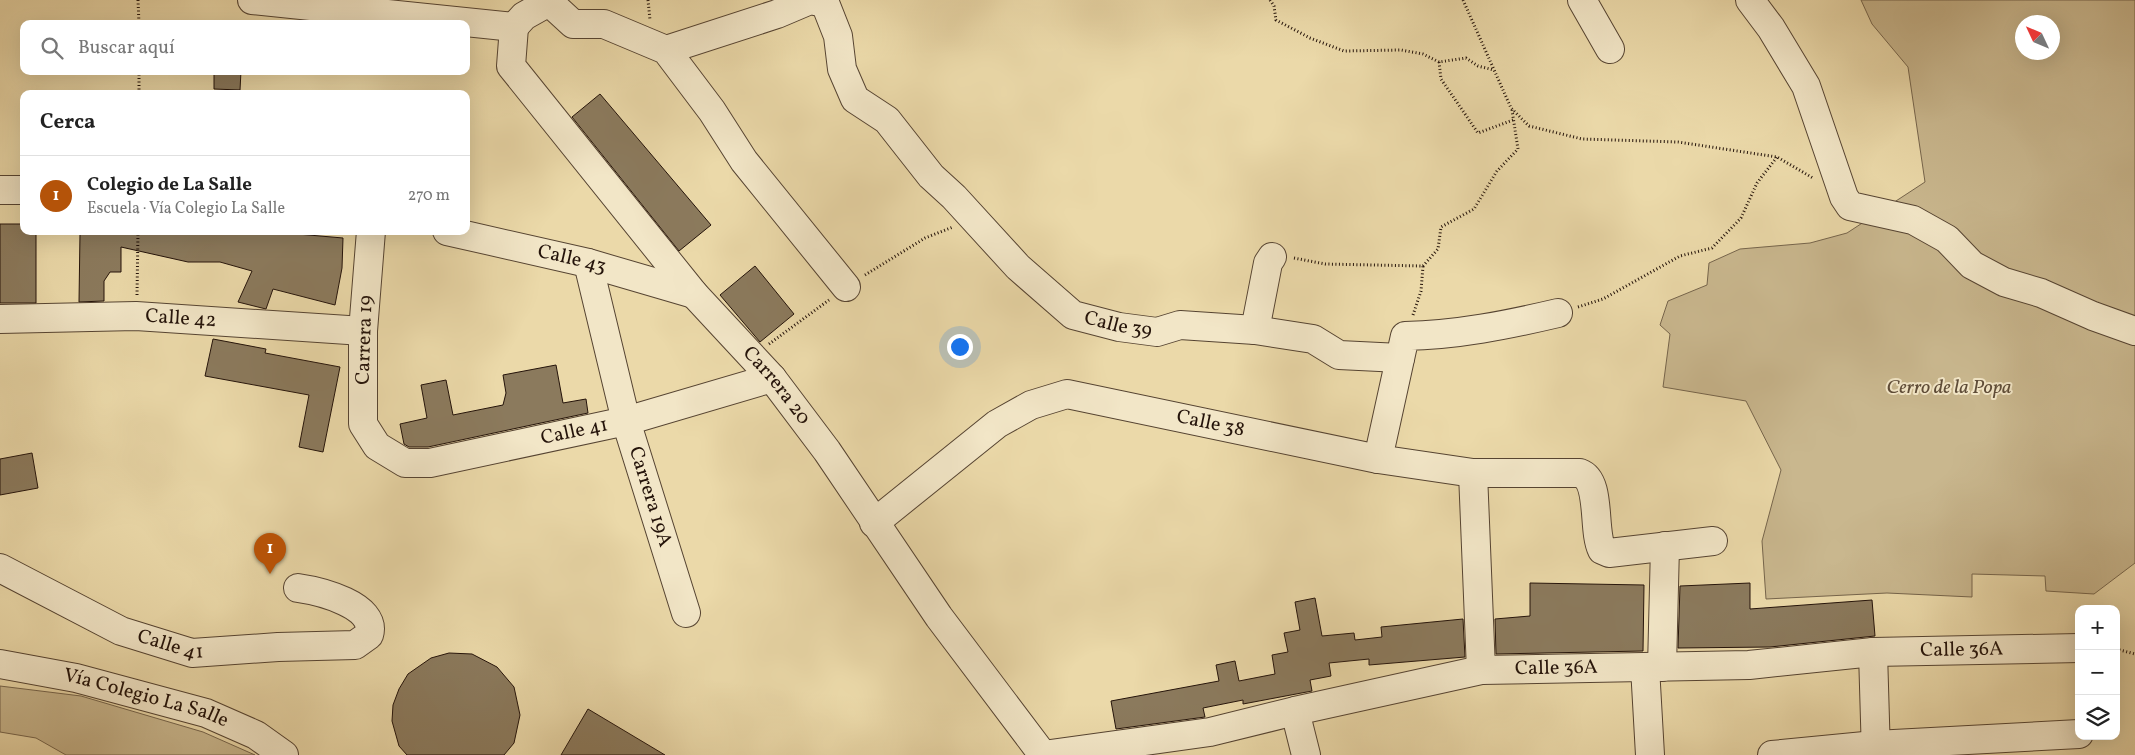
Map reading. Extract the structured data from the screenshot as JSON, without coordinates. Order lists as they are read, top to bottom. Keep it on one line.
{"streets":{"street":["Calle 43","Calle 42","Calle 39","Carrera 19","Carrera 20","Calle 38","Calle 41","Carrera 19A","Calle 36A","Vía Colegio La Salle"]},"crossings":[["Calle 43","Carrera 20"],["Calle 43","Carrera 19A"],["Calle 42","Carrera 19"],["Carrera 19","Calle 41"],["Carrera 20","Calle 38"],["Carrera 20","Calle 41"],["Carrera 20","Calle 36A"],["Calle 41","Carrera 19A"]],"parks":["Cerro de la Popa"],"north":"top left","page":{"search":"Buscar aquí","heading":"Cerca","list":[{"mark":"1","name":"Colegio de La Salle","note":"Escuela · Vía Colegio La Salle","value":"270 m"}],"pins":"1","map_buttons":["+","−"]}}
